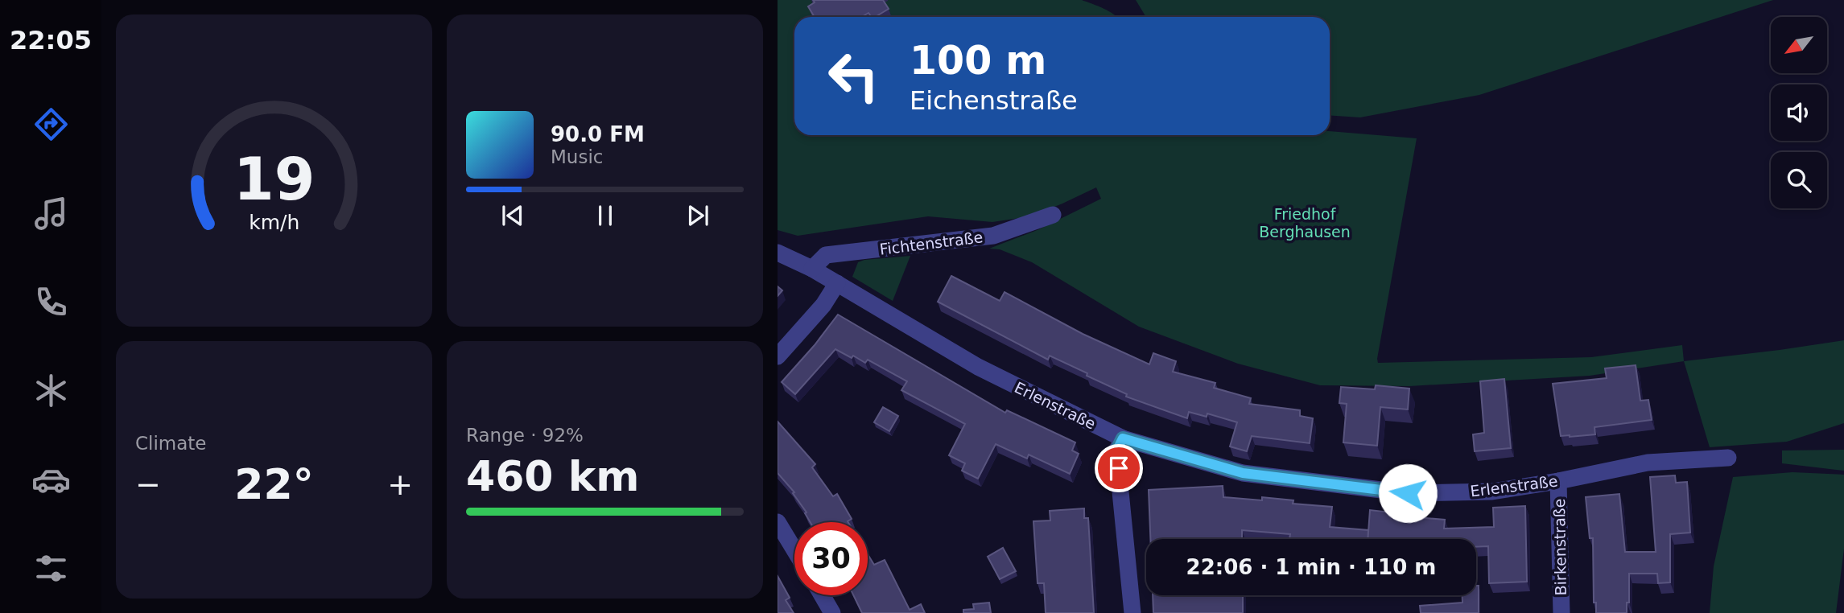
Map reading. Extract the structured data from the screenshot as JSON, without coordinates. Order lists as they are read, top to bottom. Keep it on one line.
{"streets":{"street":["Fichtenstraße","Erlenstraße","Birkenstraße"]},"crossings":[["Fichtenstraße","Erlenstraße"],["Erlenstraße","Birkenstraße"]],"parks":["Friedhof Berghausen"],"north":"bottom left","page":{"tabs":"22:05","turn":["100 m","Eichenstraße"],"song":["90.0 FM","Music"],"tile":["Climate",["Range · 92%","460 km"]],"heat":["−","22°","+"],"limit":"30","trip":"22:06 · 1 min · 110 m","gauge":["19","km/h"]}}
